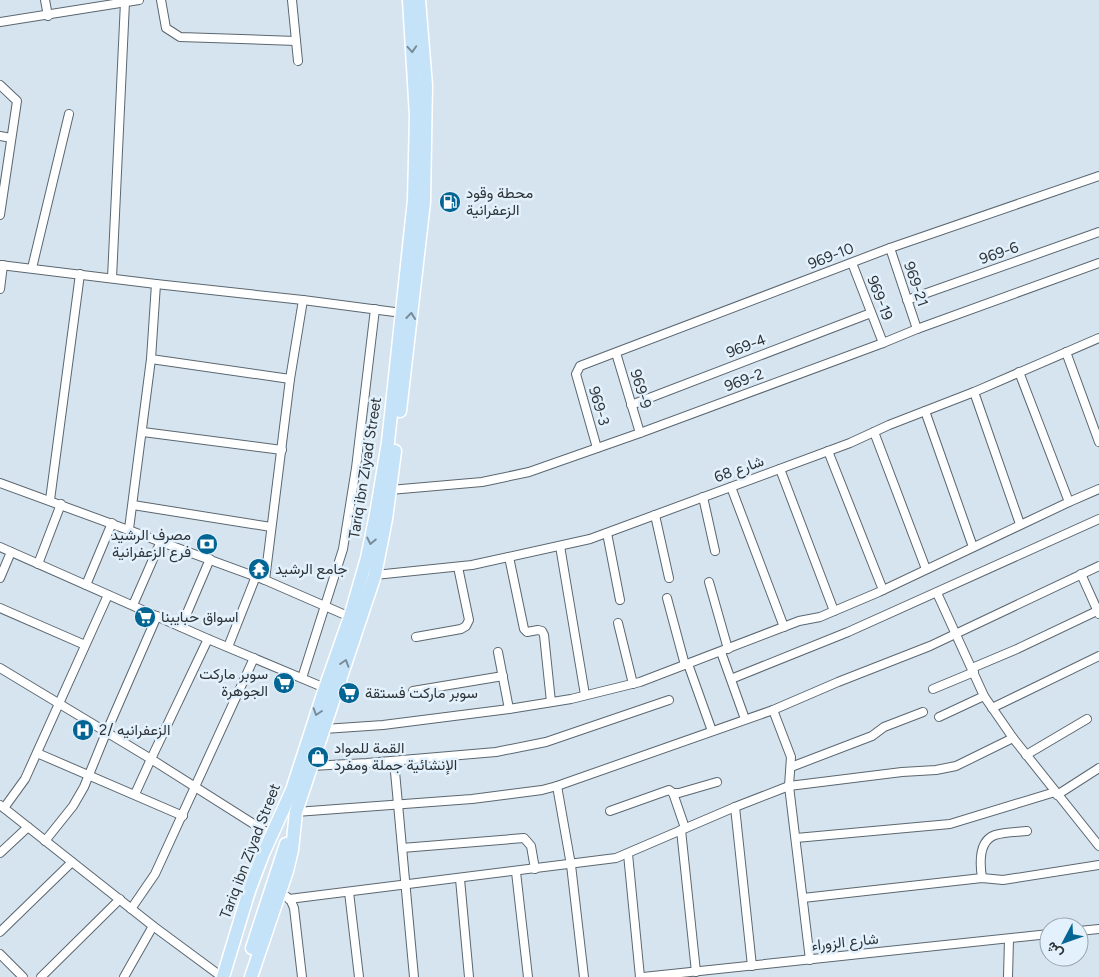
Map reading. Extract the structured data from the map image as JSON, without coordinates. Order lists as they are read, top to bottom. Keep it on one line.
{"streets":{"main road":["Tariq ibn Ziyad Street"],"street":["969-6","969-10","969-21","969-19","969-4","969-2","969-9","969-3","شارع 68","شارع الزوراء"]},"crossings":[["969-6","969-21"],["969-10","969-21"],["969-10","969-19"],["969-10","969-9"],["969-10","969-3"],["969-21","969-2"],["969-19","969-4"],["969-19","969-2"],["969-4","969-9"],["969-2","969-9"],["969-2","969-3"],["969-2","Tariq ibn Ziyad Street"],["Tariq ibn Ziyad Street","شارع 68"]],"places":{"fuel station":["محطة وقود الزعفرانية"],"bank":["مصرف الرشيد فرع الزعفرانية"],"temple":["جامع الرشيد"],"supermarket":["اسواق حبايبنا","سوبر ماركت الجوهرة","سوبر ماركت فستقة"],"hospital":["الزعفرانيه /2"],"shop":["القمة للمواد الإنشائية جملة ومفرد"]},"north":"bottom left"}
